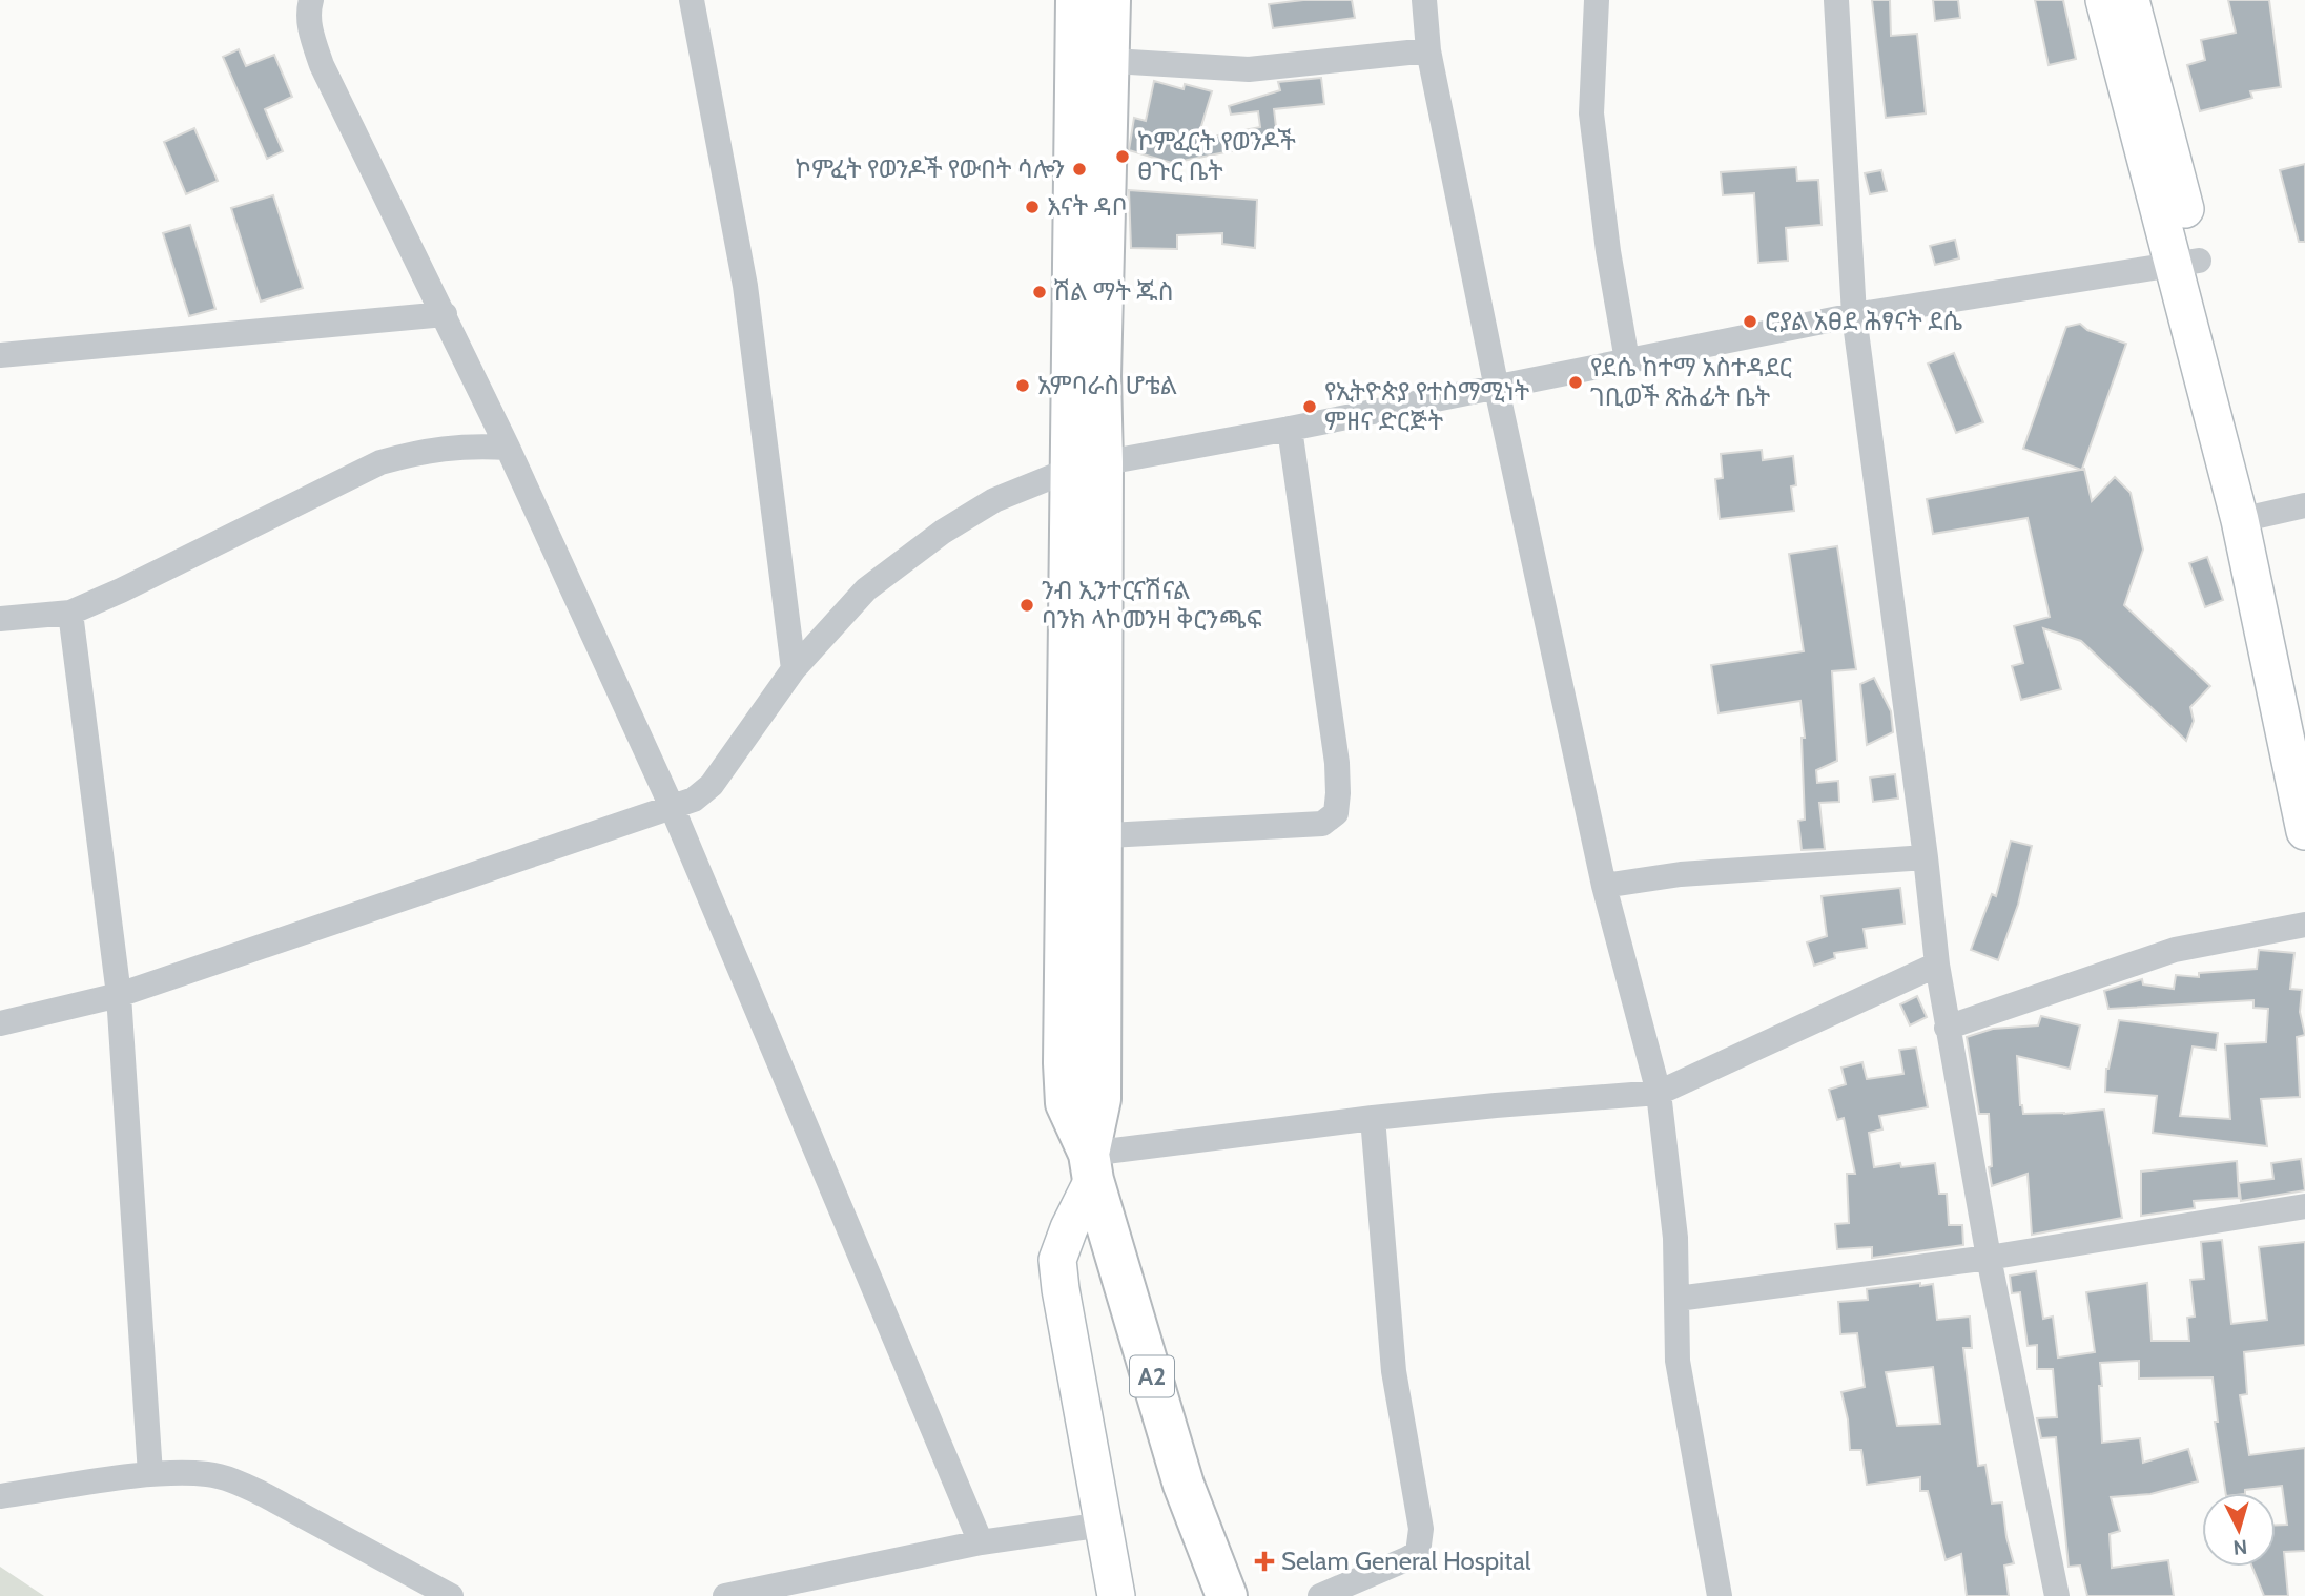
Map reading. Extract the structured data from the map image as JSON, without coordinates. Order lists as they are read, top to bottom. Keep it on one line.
{"streets":{"highway":["A2"]},"places":{"other":["ኮምፈርት የወንዶች ፀጉር ቤት","ኮምፈት የወንዶች የውበት ሳሎን","እናት ዳቦ","ሽል ማት ጁስ","ሮያል አፀደ ሕፃናት ደሴ","የደሴ ከተማ አስተዳደር ገቢወች ጽሕፊት ቤት","አምባራስ ሆቴል","የኢትዮጵያ የተስማሚነት ምዘና ድርጅት","ንብ ኢንተርናሽናል ባንክ ላኮመንዛ ቅርንጫፍ"],"health":["Selam General Hospital"]},"north":"bottom"}
